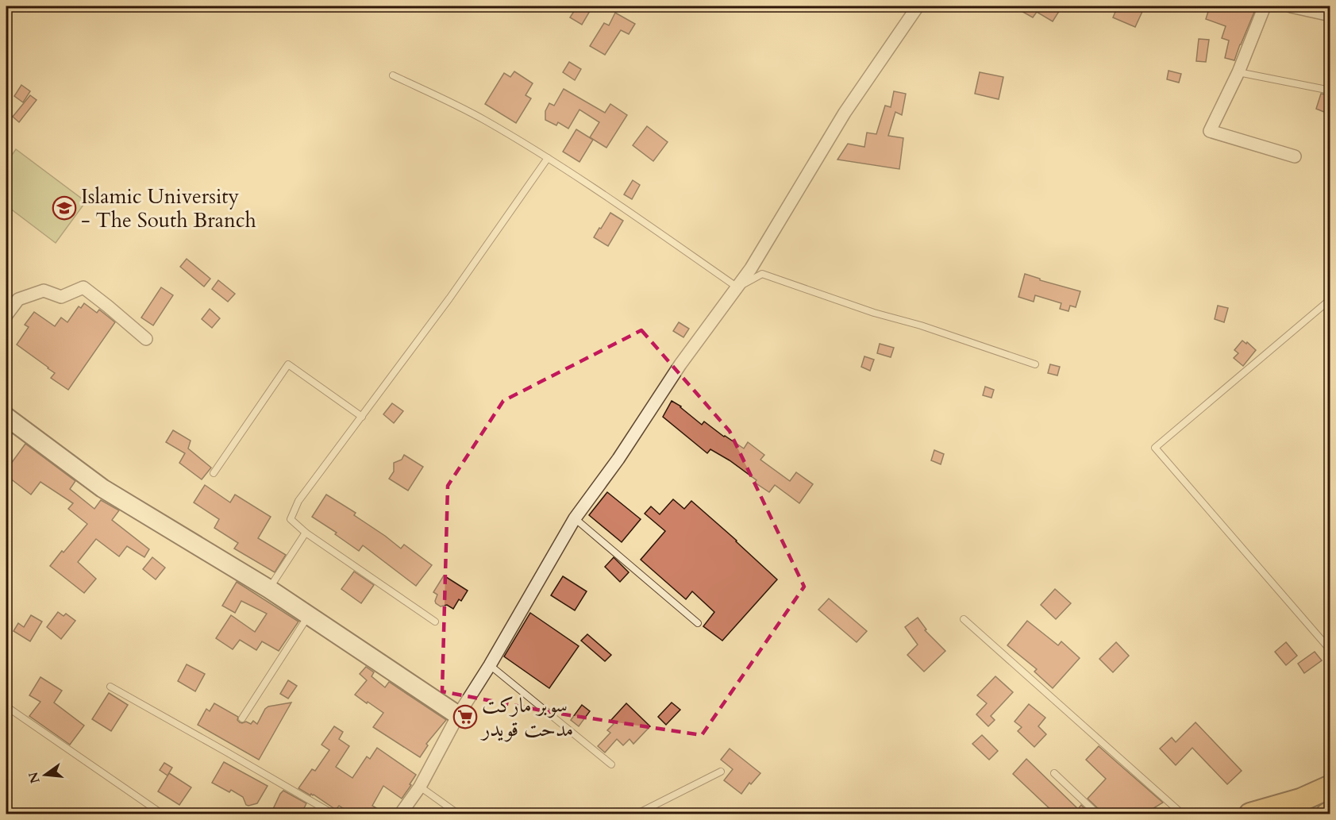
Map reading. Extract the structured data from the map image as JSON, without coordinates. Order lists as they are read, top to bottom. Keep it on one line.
{"places":{"school or university":["Islamic University - The South Branch"],"supermarket":["سوبر ماركت مدحت قويدر"]},"north":"left"}
